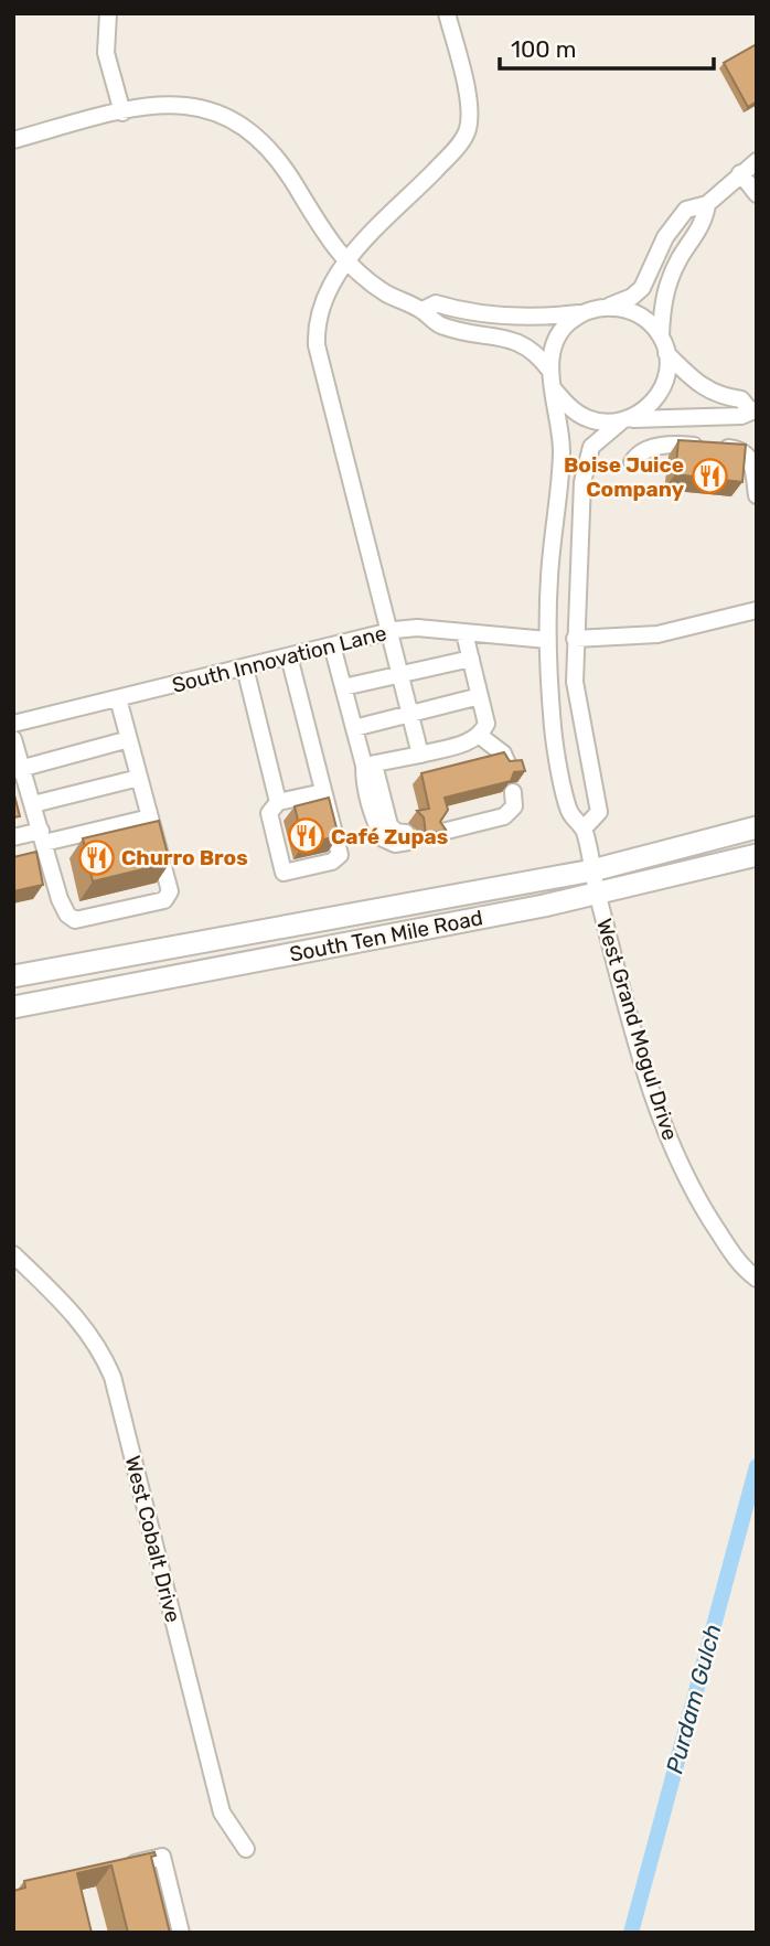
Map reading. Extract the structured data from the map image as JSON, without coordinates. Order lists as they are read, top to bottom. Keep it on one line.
{"streets":{"main road":["South Ten Mile Road"],"street":["South Innovation Lane","West Grand Mogul Drive","West Cobalt Drive"]},"crossings":[["South Innovation Lane","West Grand Mogul Drive"],["South Ten Mile Road","West Grand Mogul Drive"]],"water":["Purdam Gulch"],"places":{"restaurant":["Boise Juice Company","Café Zupas","Churro Bros"]},"scale_bar":"100 m"}
